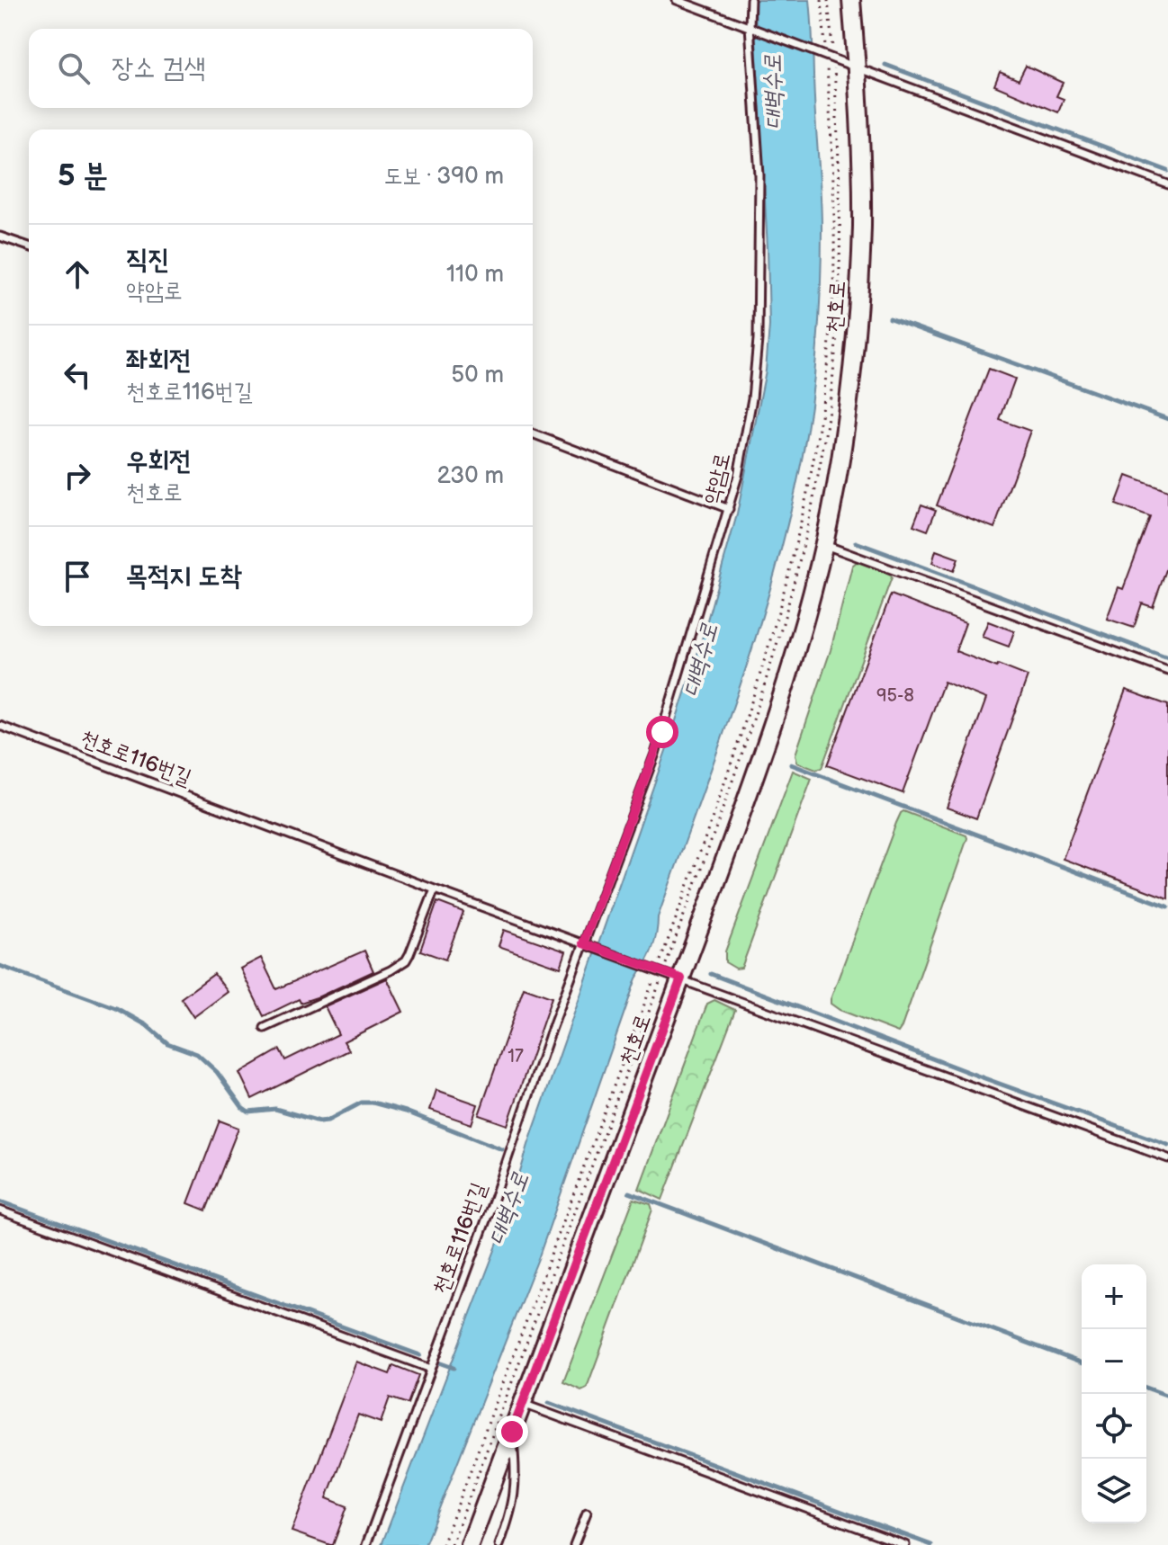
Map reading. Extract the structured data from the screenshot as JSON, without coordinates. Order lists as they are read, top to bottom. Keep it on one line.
{"streets":{"street":["천호로"],"lane":["약암로","천호로116번길"]},"crossings":[["천호로","천호로116번길"],["약암로","천호로116번길"]],"water":["대벽수로"],"house_numbers":["95-8","17"],"page":{"search":"장소 검색","heading":["5 분","도보 · 390 m"],"list":[["직진","약암로","110 m"],["좌회전","천호로116번길","50 m"],["우회전","천호로","230 m"],"목적지 도착"],"map_buttons":["+","−"]}}
